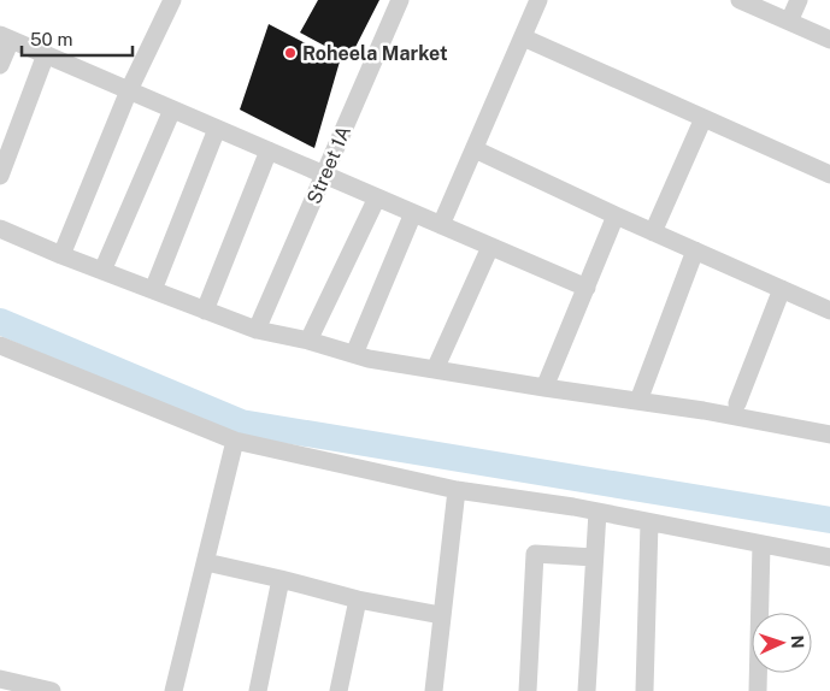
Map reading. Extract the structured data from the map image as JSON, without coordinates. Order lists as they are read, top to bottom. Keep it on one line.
{"streets":{"street":["Street 1A"]},"places":["Roheela Market"],"scale_bar":"50 m","north":"right"}
